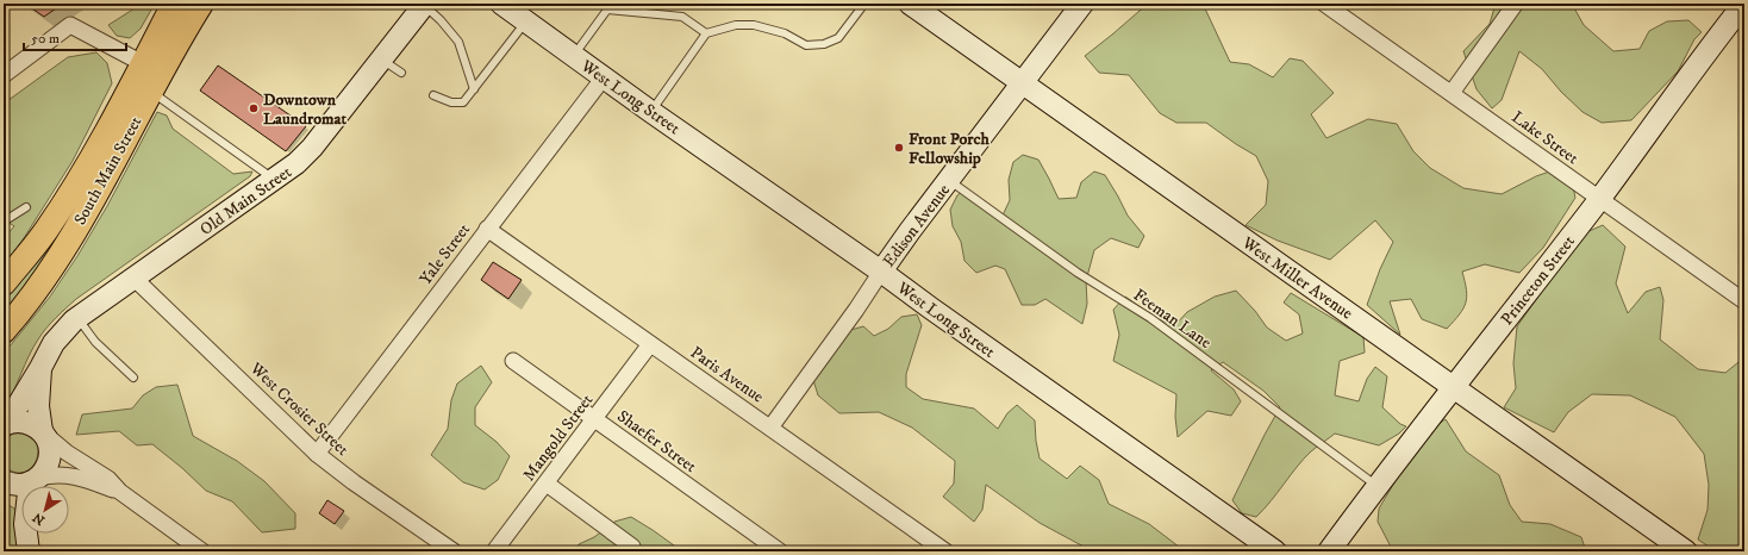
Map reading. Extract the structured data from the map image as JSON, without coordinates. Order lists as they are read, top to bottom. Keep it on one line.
{"streets":{"main road":["South Main Street"],"street":["West Long Street","Lake Street","Old Main Street","Edison Avenue","Yale Street","West Miller Avenue","Princeton Street","Paris Avenue","West Crosier Street","Mangold Street","Shaefer Street"],"lane":["Feeman Lane"]},"crossings":[["West Long Street","Edison Avenue"],["West Long Street","Yale Street"],["Lake Street","Princeton Street"],["Old Main Street","West Crosier Street"],["Edison Avenue","West Miller Avenue"],["Edison Avenue","Feeman Lane"],["Edison Avenue","Paris Avenue"],["Yale Street","Paris Avenue"],["Yale Street","West Crosier Street"],["West Miller Avenue","Princeton Street"],["Princeton Street","Feeman Lane"],["Paris Avenue","Mangold Street"],["Mangold Street","Shaefer Street"]],"places":["Downtown Laundromat","Front Porch Fellowship"],"scale_bar":"50 m","north":"bottom left"}
